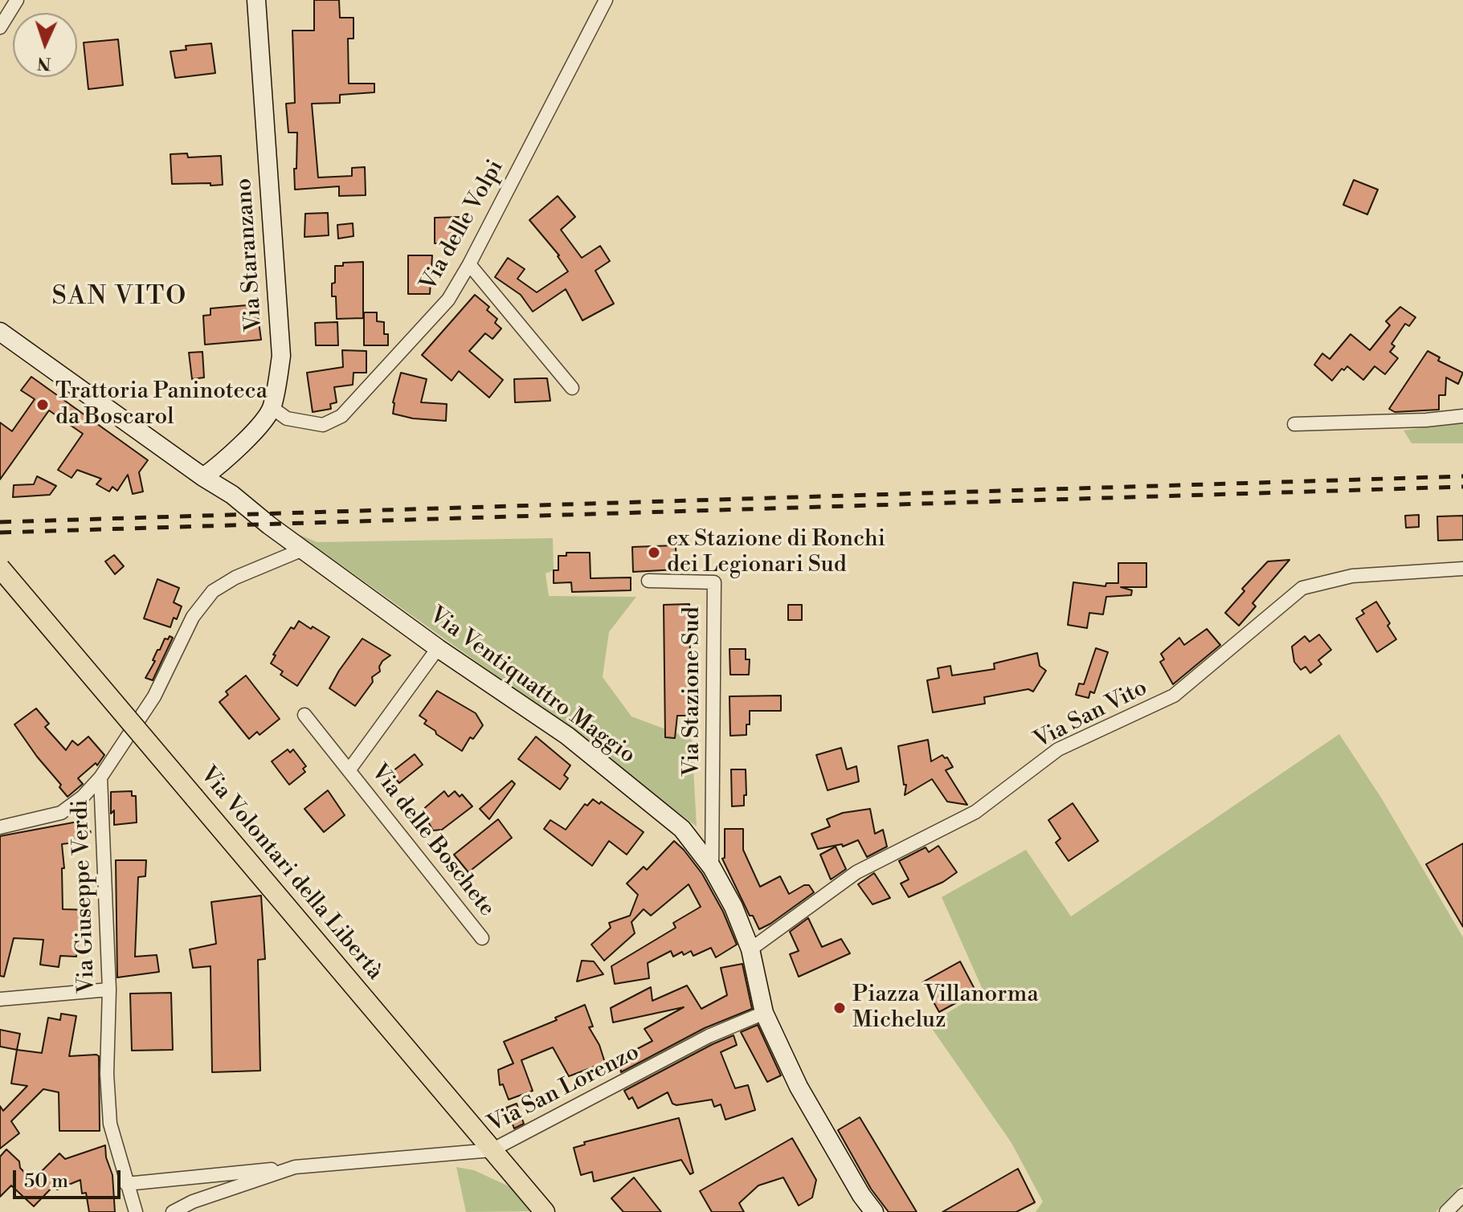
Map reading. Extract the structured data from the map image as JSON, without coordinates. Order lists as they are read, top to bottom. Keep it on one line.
{"streets":{"main road":["Via Volontari della Libertà"],"street":["Via delle Volpi","Via Staranzano","Via Ventiquattro Maggio","Via Stazione Sud","Via San Vito","Via delle Boschete","Via Giuseppe Verdi","Via San Lorenzo"]},"crossings":[["Via delle Volpi","Via Staranzano"],["Via Staranzano","Via Ventiquattro Maggio"],["Via Ventiquattro Maggio","Via Stazione Sud"],["Via Ventiquattro Maggio","Via San Vito"],["Via Ventiquattro Maggio","Via delle Boschete"],["Via Ventiquattro Maggio","Via Giuseppe Verdi"],["Via Ventiquattro Maggio","Via San Lorenzo"],["Via Volontari della Libertà","Via San Lorenzo"],["Via Giuseppe Verdi","Via San Lorenzo"]],"districts":["SAN VITO"],"places":["Trattoria Paninoteca da Boscarol","ex Stazione di Ronchi dei Legionari Sud","Piazza Villanorma Micheluz"],"scale_bar":"50 m","north":"bottom"}
